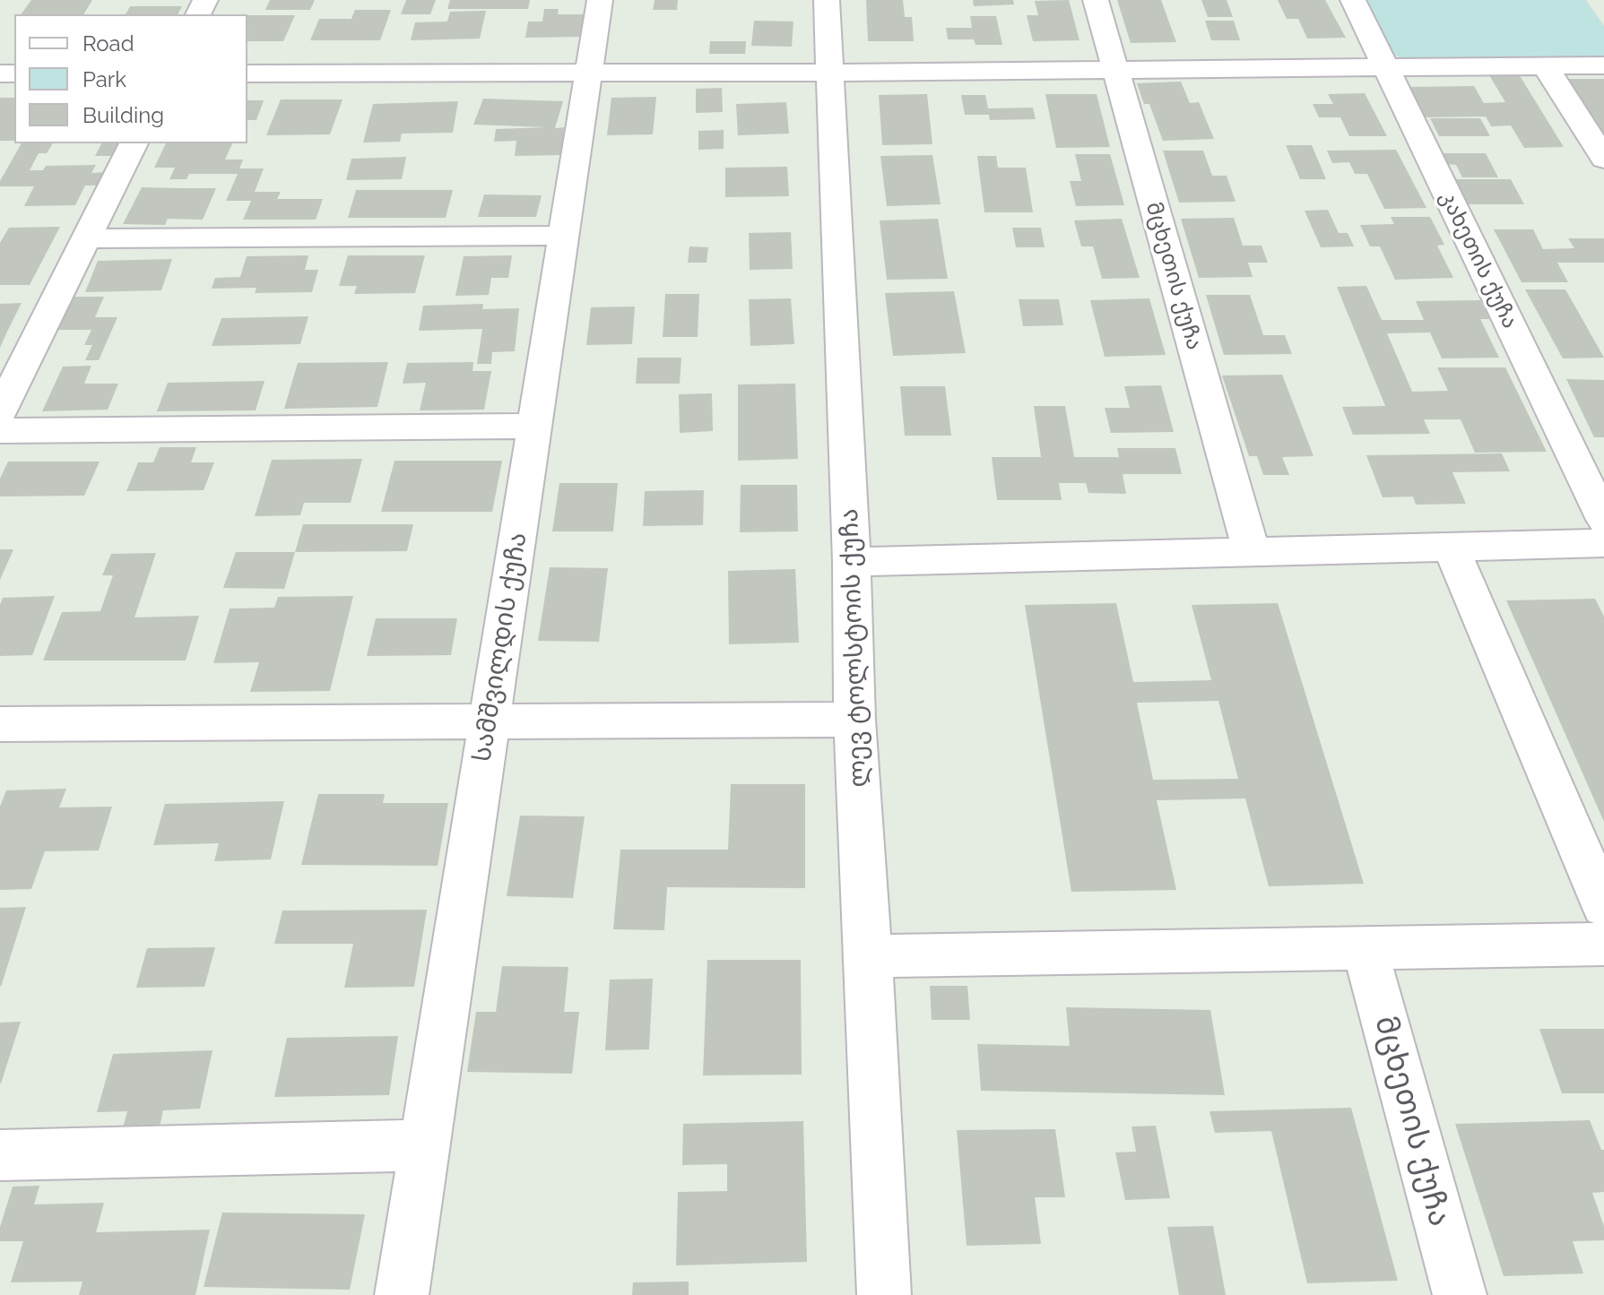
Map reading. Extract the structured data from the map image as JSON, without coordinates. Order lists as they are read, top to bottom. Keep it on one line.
{"streets":{"street":["კახეთის ქუჩა","მცხეთის ქუჩა","სამშვილდის ქუჩა","ლევ ტოლსტოის ქუჩა"]},"legend":["Road","Park","Building"]}
